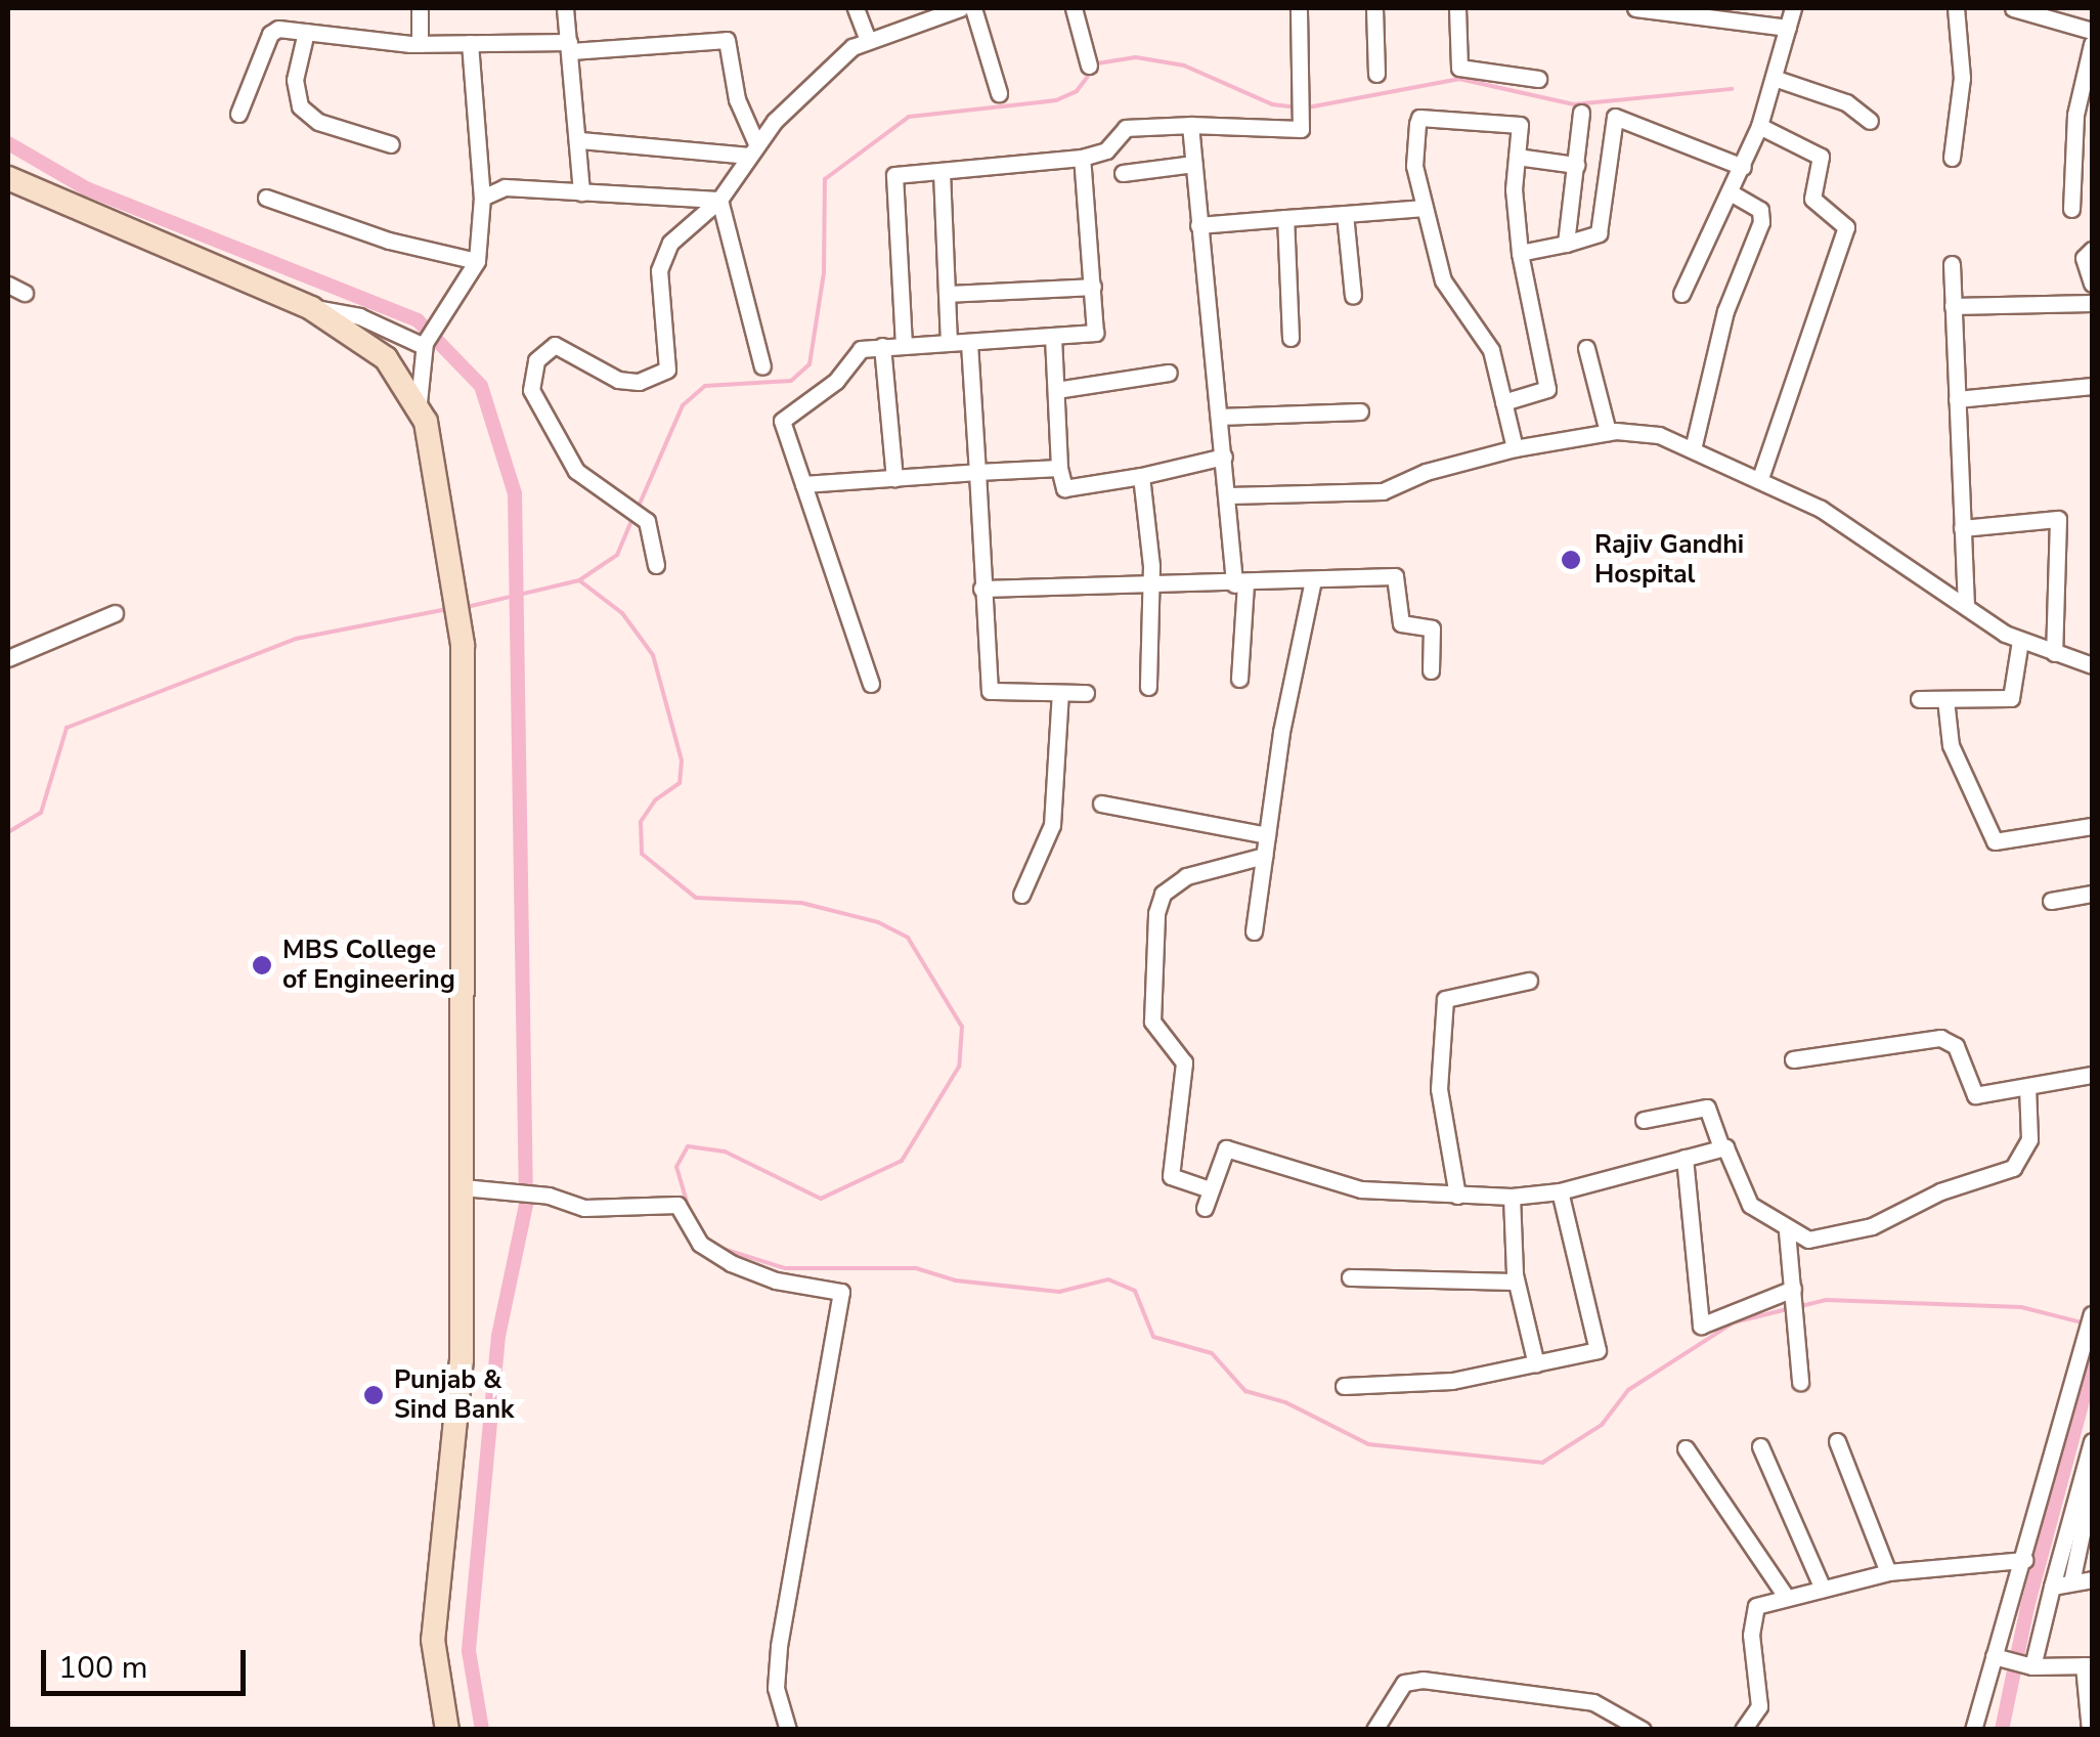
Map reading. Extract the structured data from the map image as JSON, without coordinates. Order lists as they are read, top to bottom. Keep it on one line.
{"places":["Rajiv Gandhi Hospital","MBS College of Engineering","Punjab & Sind Bank"],"scale_bar":"100 m"}
